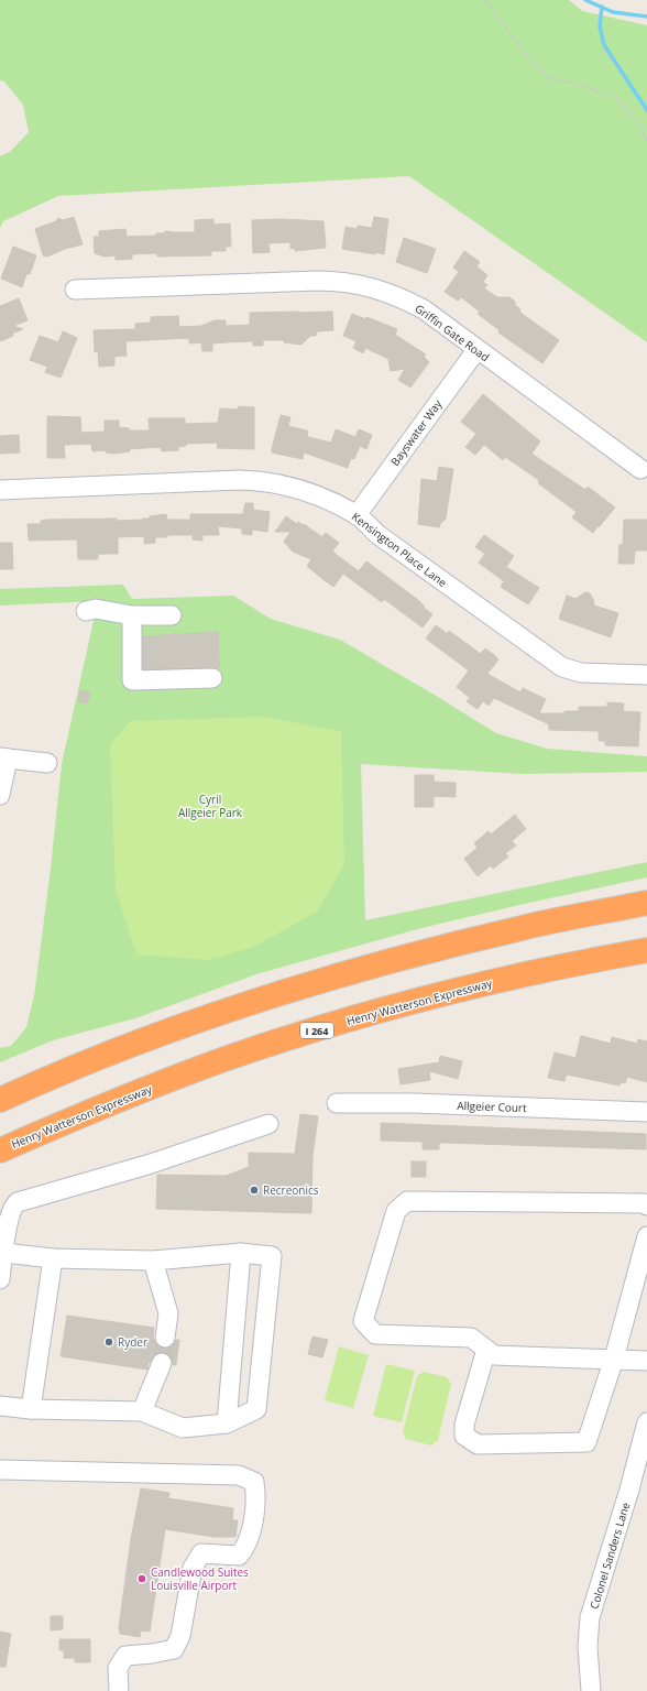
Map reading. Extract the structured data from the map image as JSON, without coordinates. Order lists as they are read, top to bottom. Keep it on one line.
{"streets":{"highway":["Henry Watterson Expressway","I 264"],"street":["Griffin Gate Road","Bayswater Way","Kensington Place Lane","Allgeier Court","Colonel Sanders Lane"]},"crossings":[["Griffin Gate Road","Bayswater Way"],["Bayswater Way","Kensington Place Lane"]],"parks":["Cyril Allgeier Park"],"places":["Recreonics","Ryder","Candlewood Suites Louisville Airport"]}
